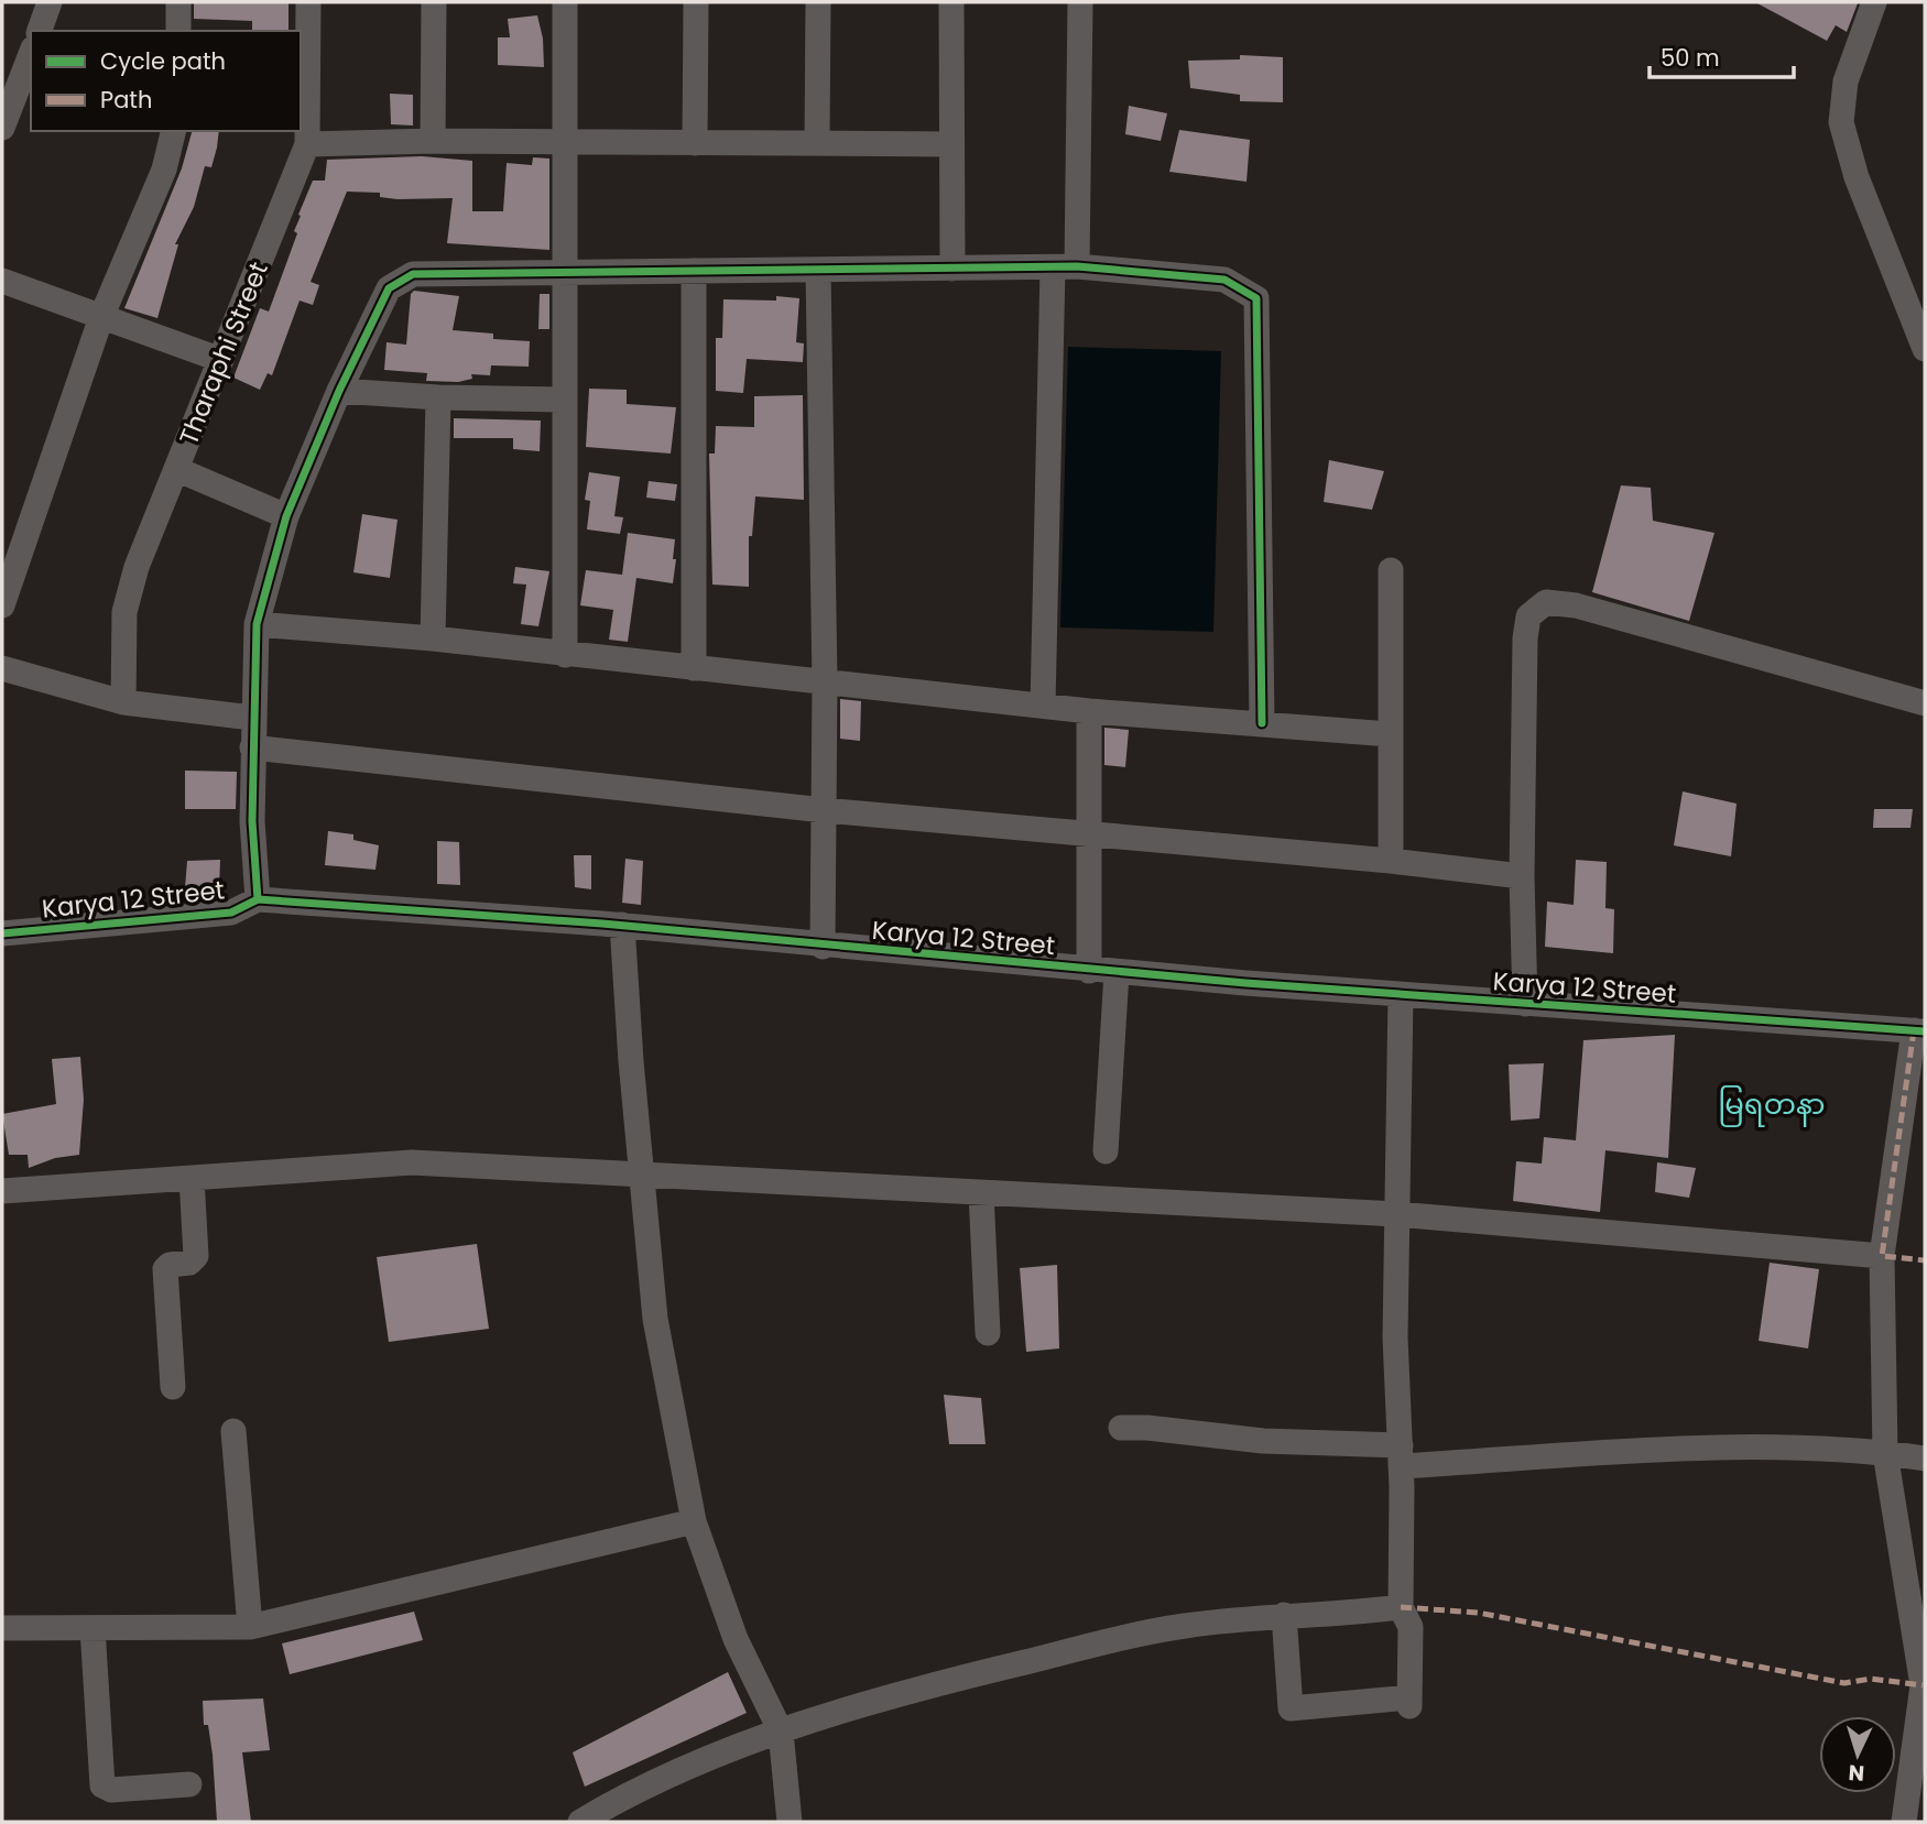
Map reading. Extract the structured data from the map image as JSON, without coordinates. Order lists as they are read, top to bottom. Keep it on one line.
{"streets":{"street":["Tharaphi Street","Karya 12 Street"]},"districts":["မြရတနာ"],"legend":["Cycle path","Path"],"scale_bar":"50 m","north":"bottom"}
